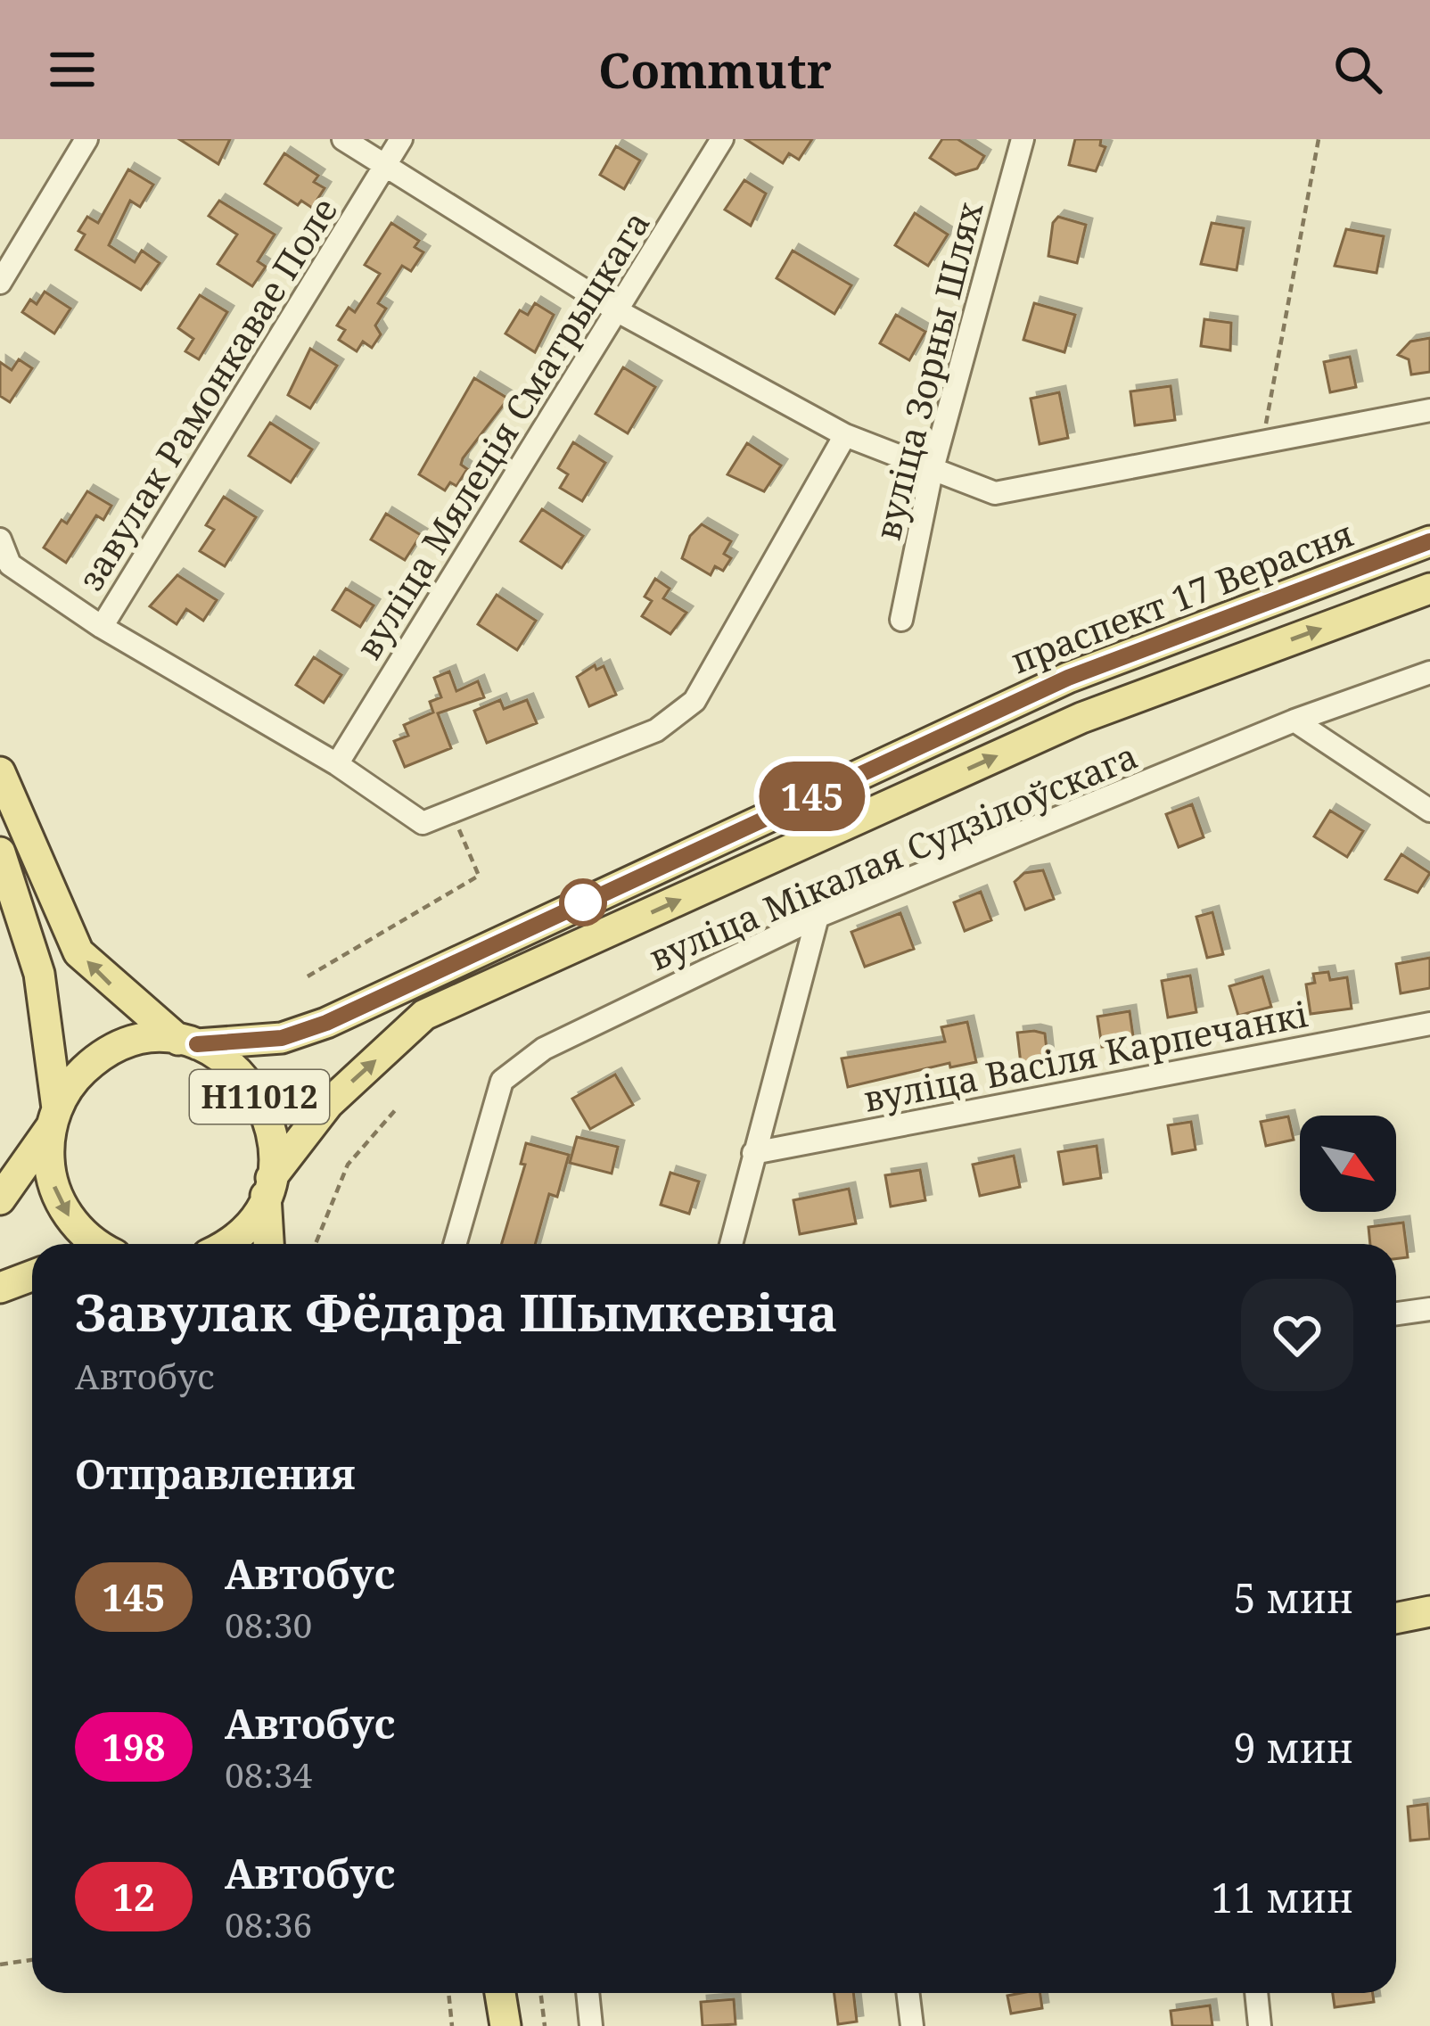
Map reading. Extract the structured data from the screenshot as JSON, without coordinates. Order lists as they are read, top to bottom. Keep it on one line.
{"streets":{"main road":["праспект 17 Верасня","Н11012"],"street":["вуліца Зорны Шлях","завулак Рамонкавае Поле","вуліца Мялеція Сматрыцкага","вуліца Мікалая Судзілоўскага","вуліца Васіля Карпечанкі"]},"crossings":[["праспект 17 Верасня","Н11012"]],"lines":["bus line 145"],"north":"bottom right","page":{"header":"Commutr","on_map":"145","heading":[["Завулак Фёдара Шымкевіча","Автобус"],"Отправления"],"list":[{"mark":"145","name":"Автобус","note":"08:30","value":"5 мин"},{"mark":"198","name":"Автобус","note":"08:34","value":"9 мин"},{"mark":"12","name":"Автобус","note":"08:36","value":"11 мин"}]}}
